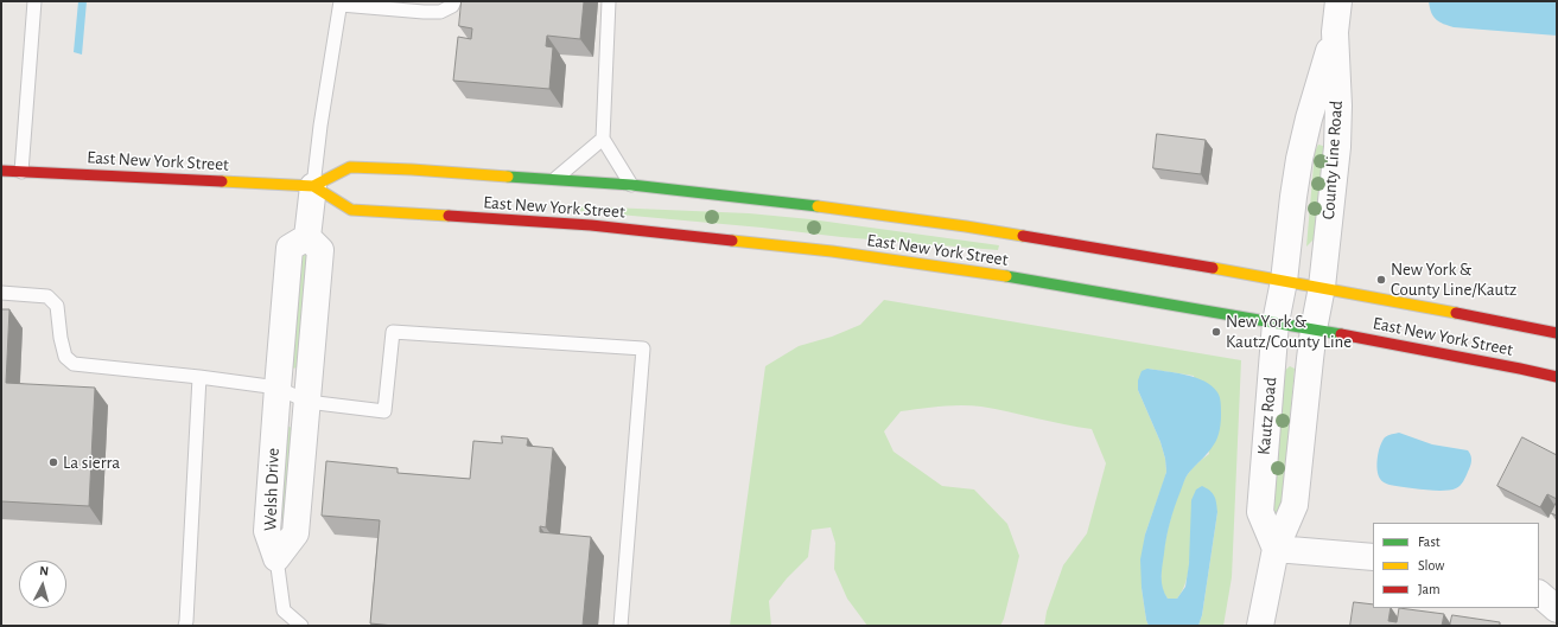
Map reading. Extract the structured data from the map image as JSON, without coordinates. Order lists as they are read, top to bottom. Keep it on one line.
{"streets":{"main road":["East New York Street"],"street":["County Line Road","Kautz Road","Welsh Drive"]},"crossings":[["County Line Road","East New York Street"],["County Line Road","Kautz Road"],["East New York Street","Kautz Road"]],"places":["New York & County Line/Kautz","New York & Kautz/County Line","La sierra"],"legend":["Fast","Slow","Jam"],"north":"top"}
